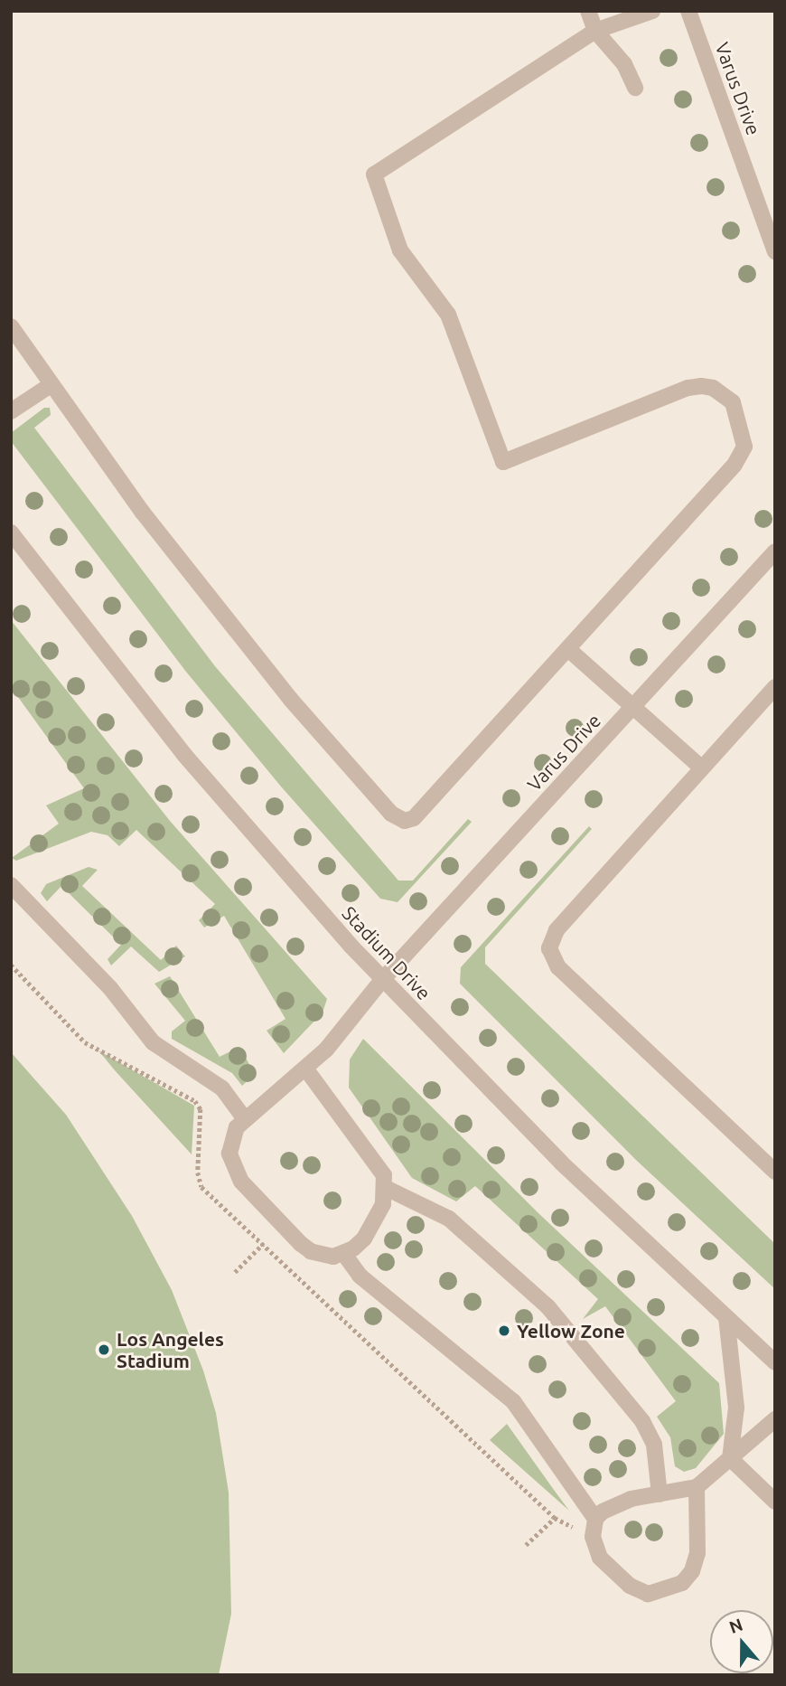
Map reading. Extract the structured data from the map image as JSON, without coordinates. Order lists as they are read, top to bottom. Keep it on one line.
{"streets":{"street":["Varus Drive","Stadium Drive"]},"crossings":[["Varus Drive","Stadium Drive"]],"places":["Yellow Zone","Los Angeles Stadium"],"north":"top"}
